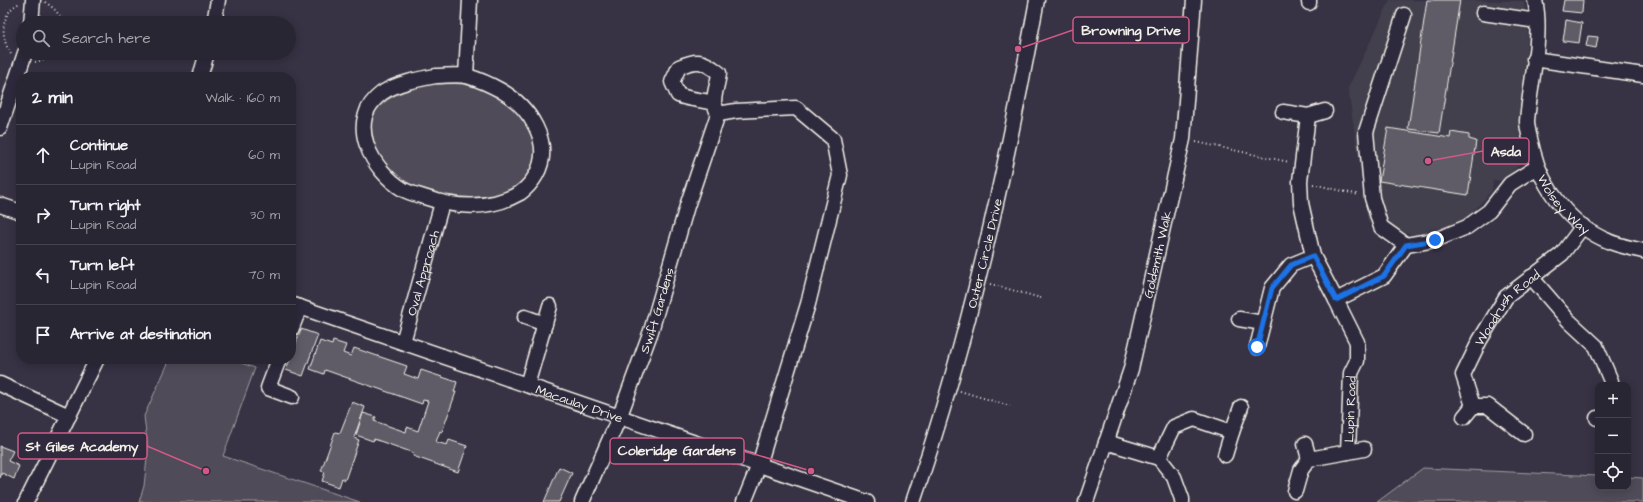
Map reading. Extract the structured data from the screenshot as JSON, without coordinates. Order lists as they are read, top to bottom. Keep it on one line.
{"streets":{"street":["Wolsey Way","Outer Circle Drive","Goldsmith Walk","Oval Approach","Woodrush Road","Swift Gardens","Macaulay Drive","Lupin Road"]},"crossings":[["Wolsey Way","Woodrush Road"],["Oval Approach","Macaulay Drive"],["Swift Gardens","Macaulay Drive"]],"places":["Browning Drive","Asda","St Giles Academy","Coleridge Gardens"],"page":{"search":"Search here","heading":["2 min","Walk · 160 m"],"list":[["Continue","Lupin Road","60 m"],["Turn right","Lupin Road","30 m"],["Turn left","Lupin Road","70 m"],"Arrive at destination"],"map_buttons":["+","−"]}}
